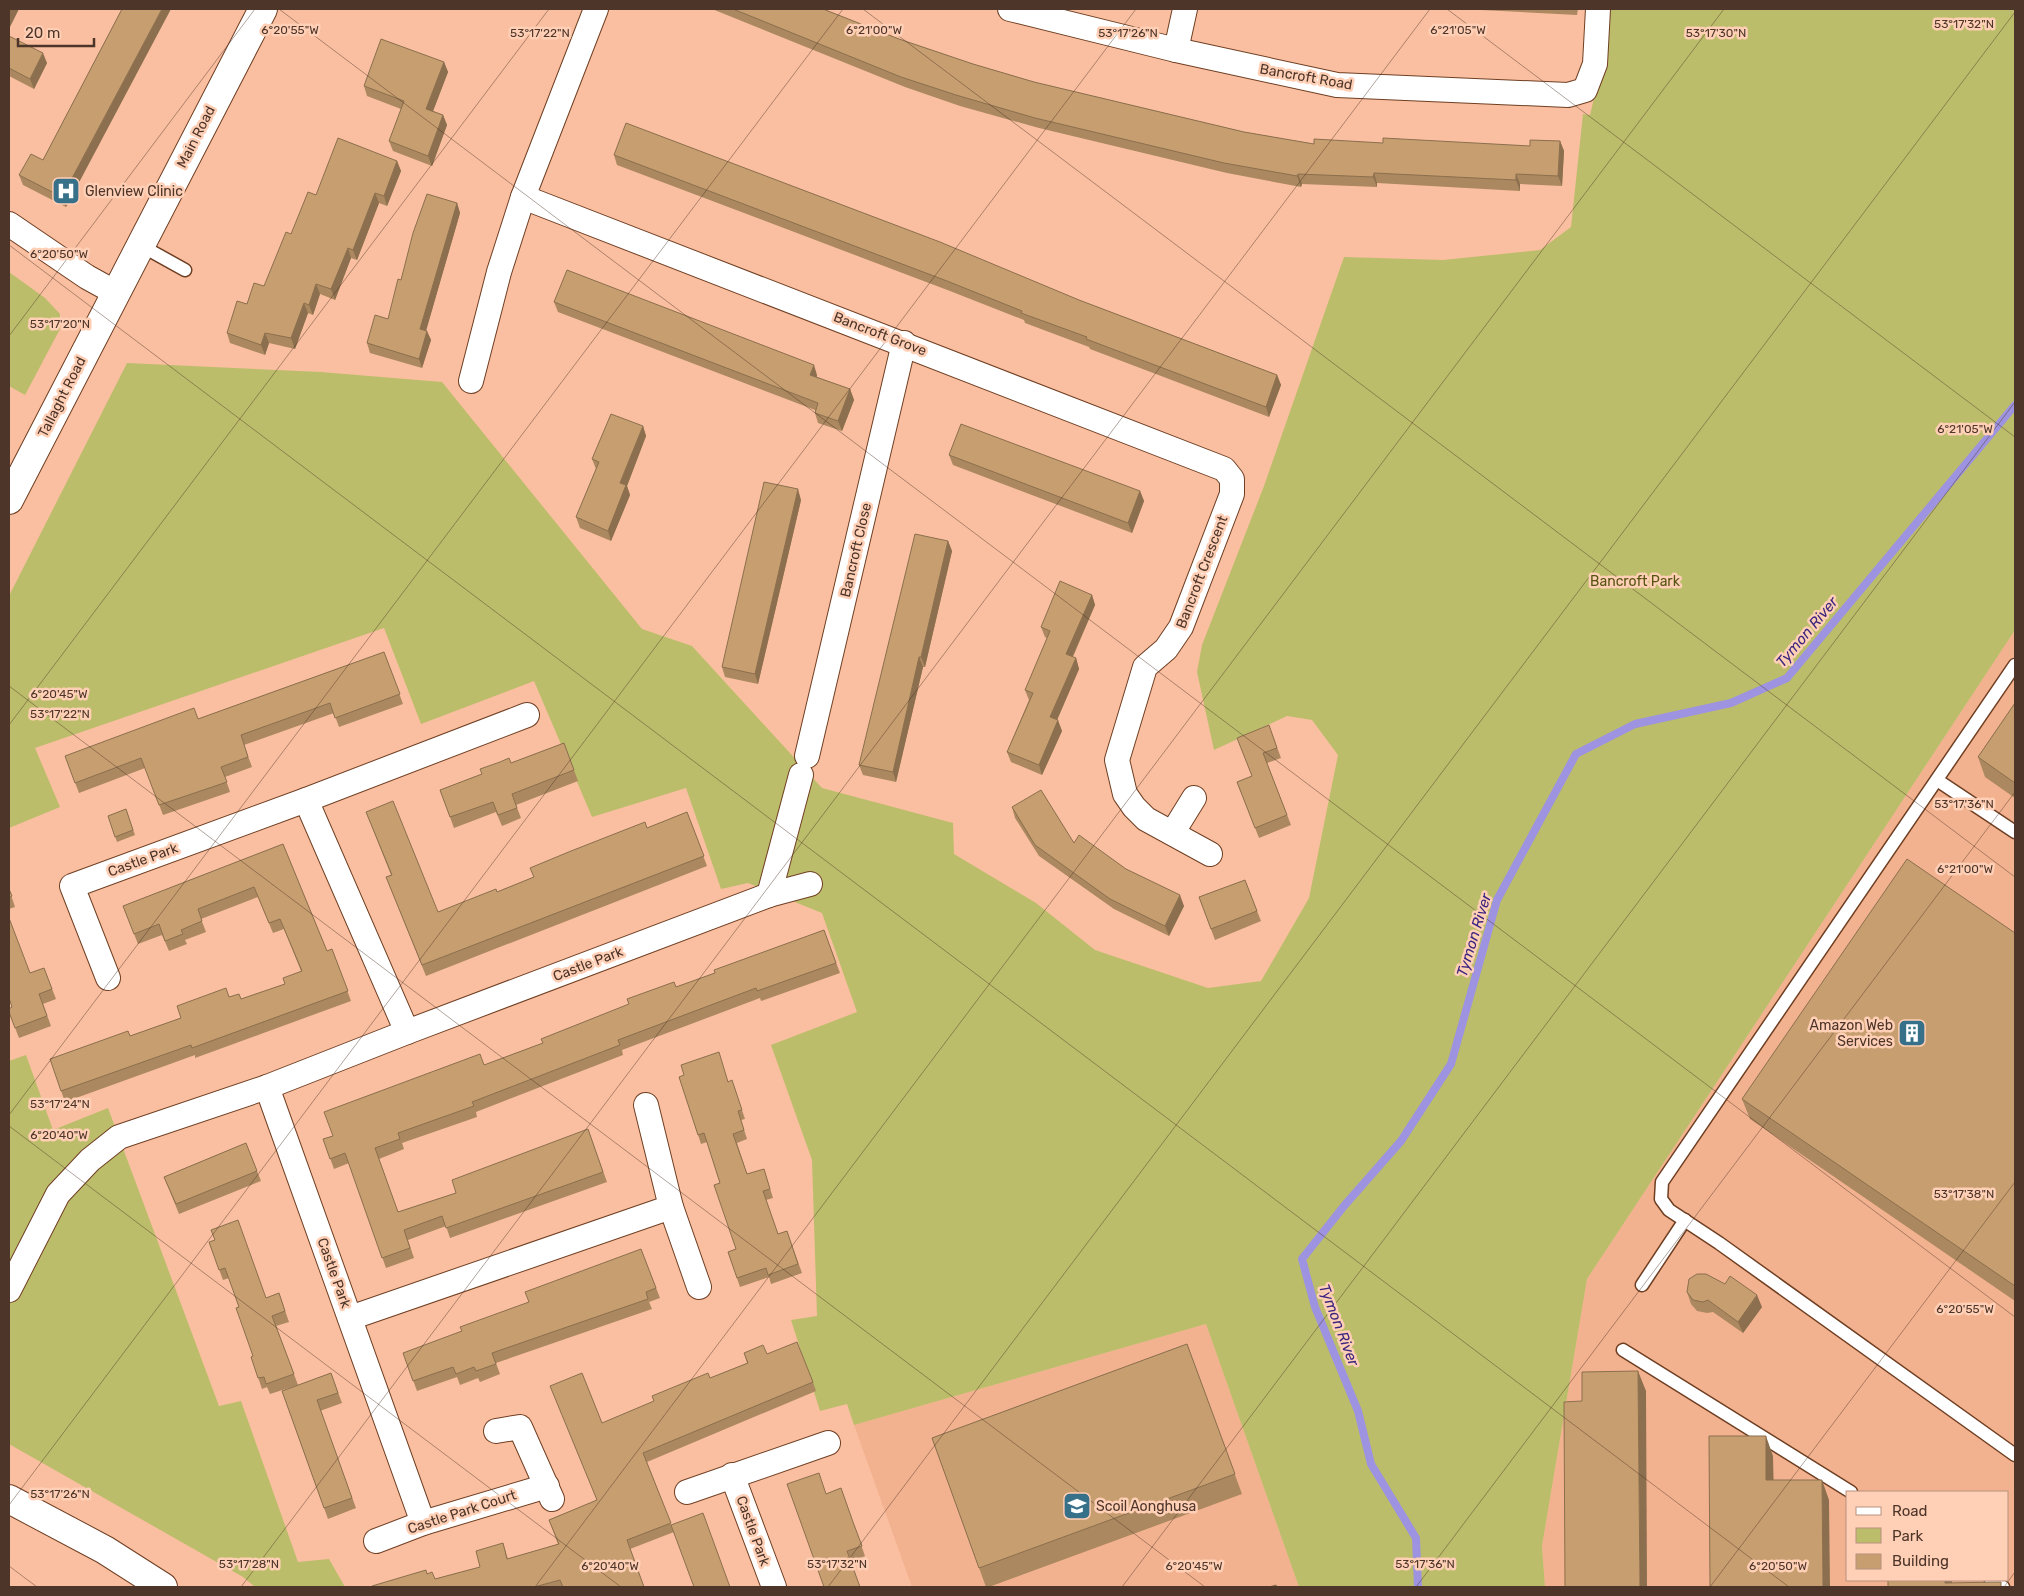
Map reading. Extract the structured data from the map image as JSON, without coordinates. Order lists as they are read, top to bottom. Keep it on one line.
{"streets":{"street":["Bancroft Road","Main Road","Bancroft Grove","Tallaght Road","Bancroft Close","Bancroft Crescent","Castle Park","Castle Park Court"]},"crossings":[["Main Road","Tallaght Road"],["Bancroft Grove","Bancroft Close"],["Bancroft Grove","Bancroft Crescent"],["Bancroft Close","Castle Park"],["Castle Park","Castle Park Court"]],"water":["Tymon River"],"parks":["Bancroft Park"],"places":{"hospital":["Glenview Clinic"],"building":["Amazon Web Services"],"school or university":["Scoil Aonghusa"]},"legend":["Road","Park","Building"],"scale_bar":"20 m","coordinates":["53°17'32\"N","6°20'55\"W","6°21'00\"W","6°21'05\"W","53°17'22\"N","53°17'26\"N","53°17'30\"N","6°20'50\"W","53°17'20\"N","6°20'45\"W","53°17'36\"N","53°17'24\"N","6°20'40\"W","53°17'38\"N","53°17'28\"N"]}
